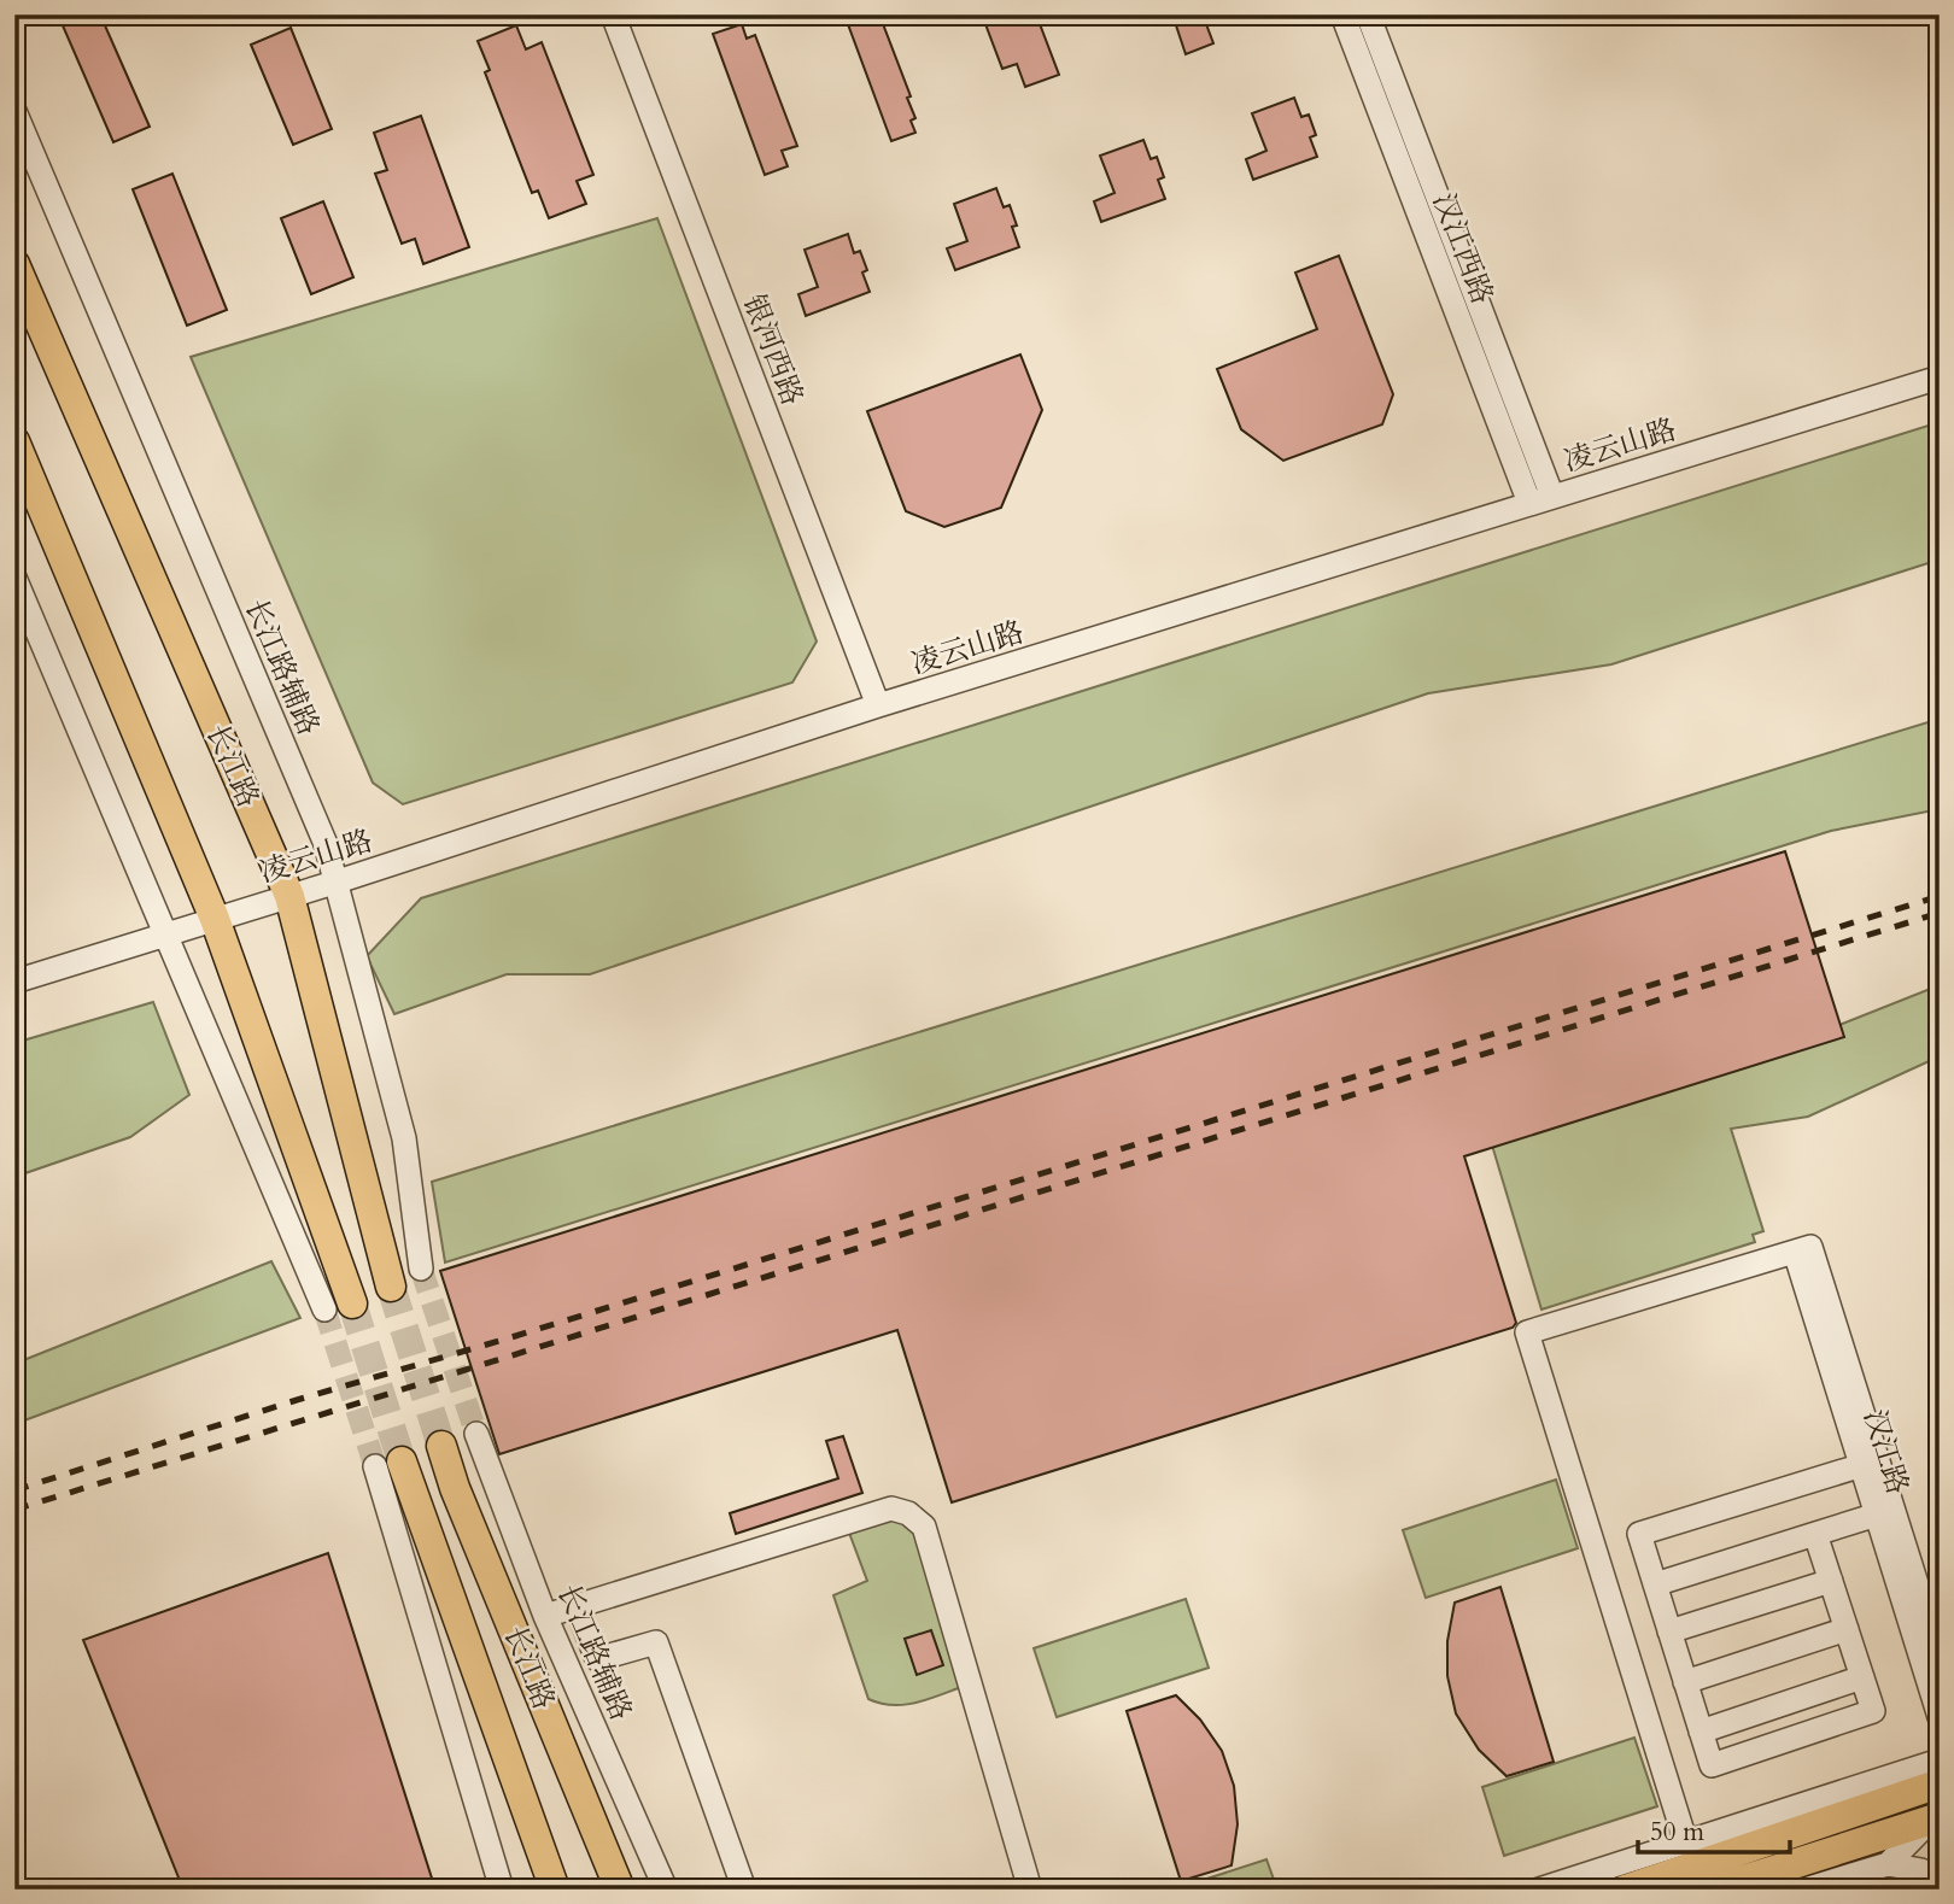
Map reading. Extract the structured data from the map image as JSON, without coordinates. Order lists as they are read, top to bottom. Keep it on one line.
{"streets":{"main road":["长江路"],"street":["汉江西路","银河西路","凌云山路","长江路辅路","汉江路"]},"crossings":[["汉江西路","凌云山路"],["银河西路","凌云山路"],["凌云山路","长江路辅路"],["凌云山路","长江路"]],"scale_bar":"50 m"}
